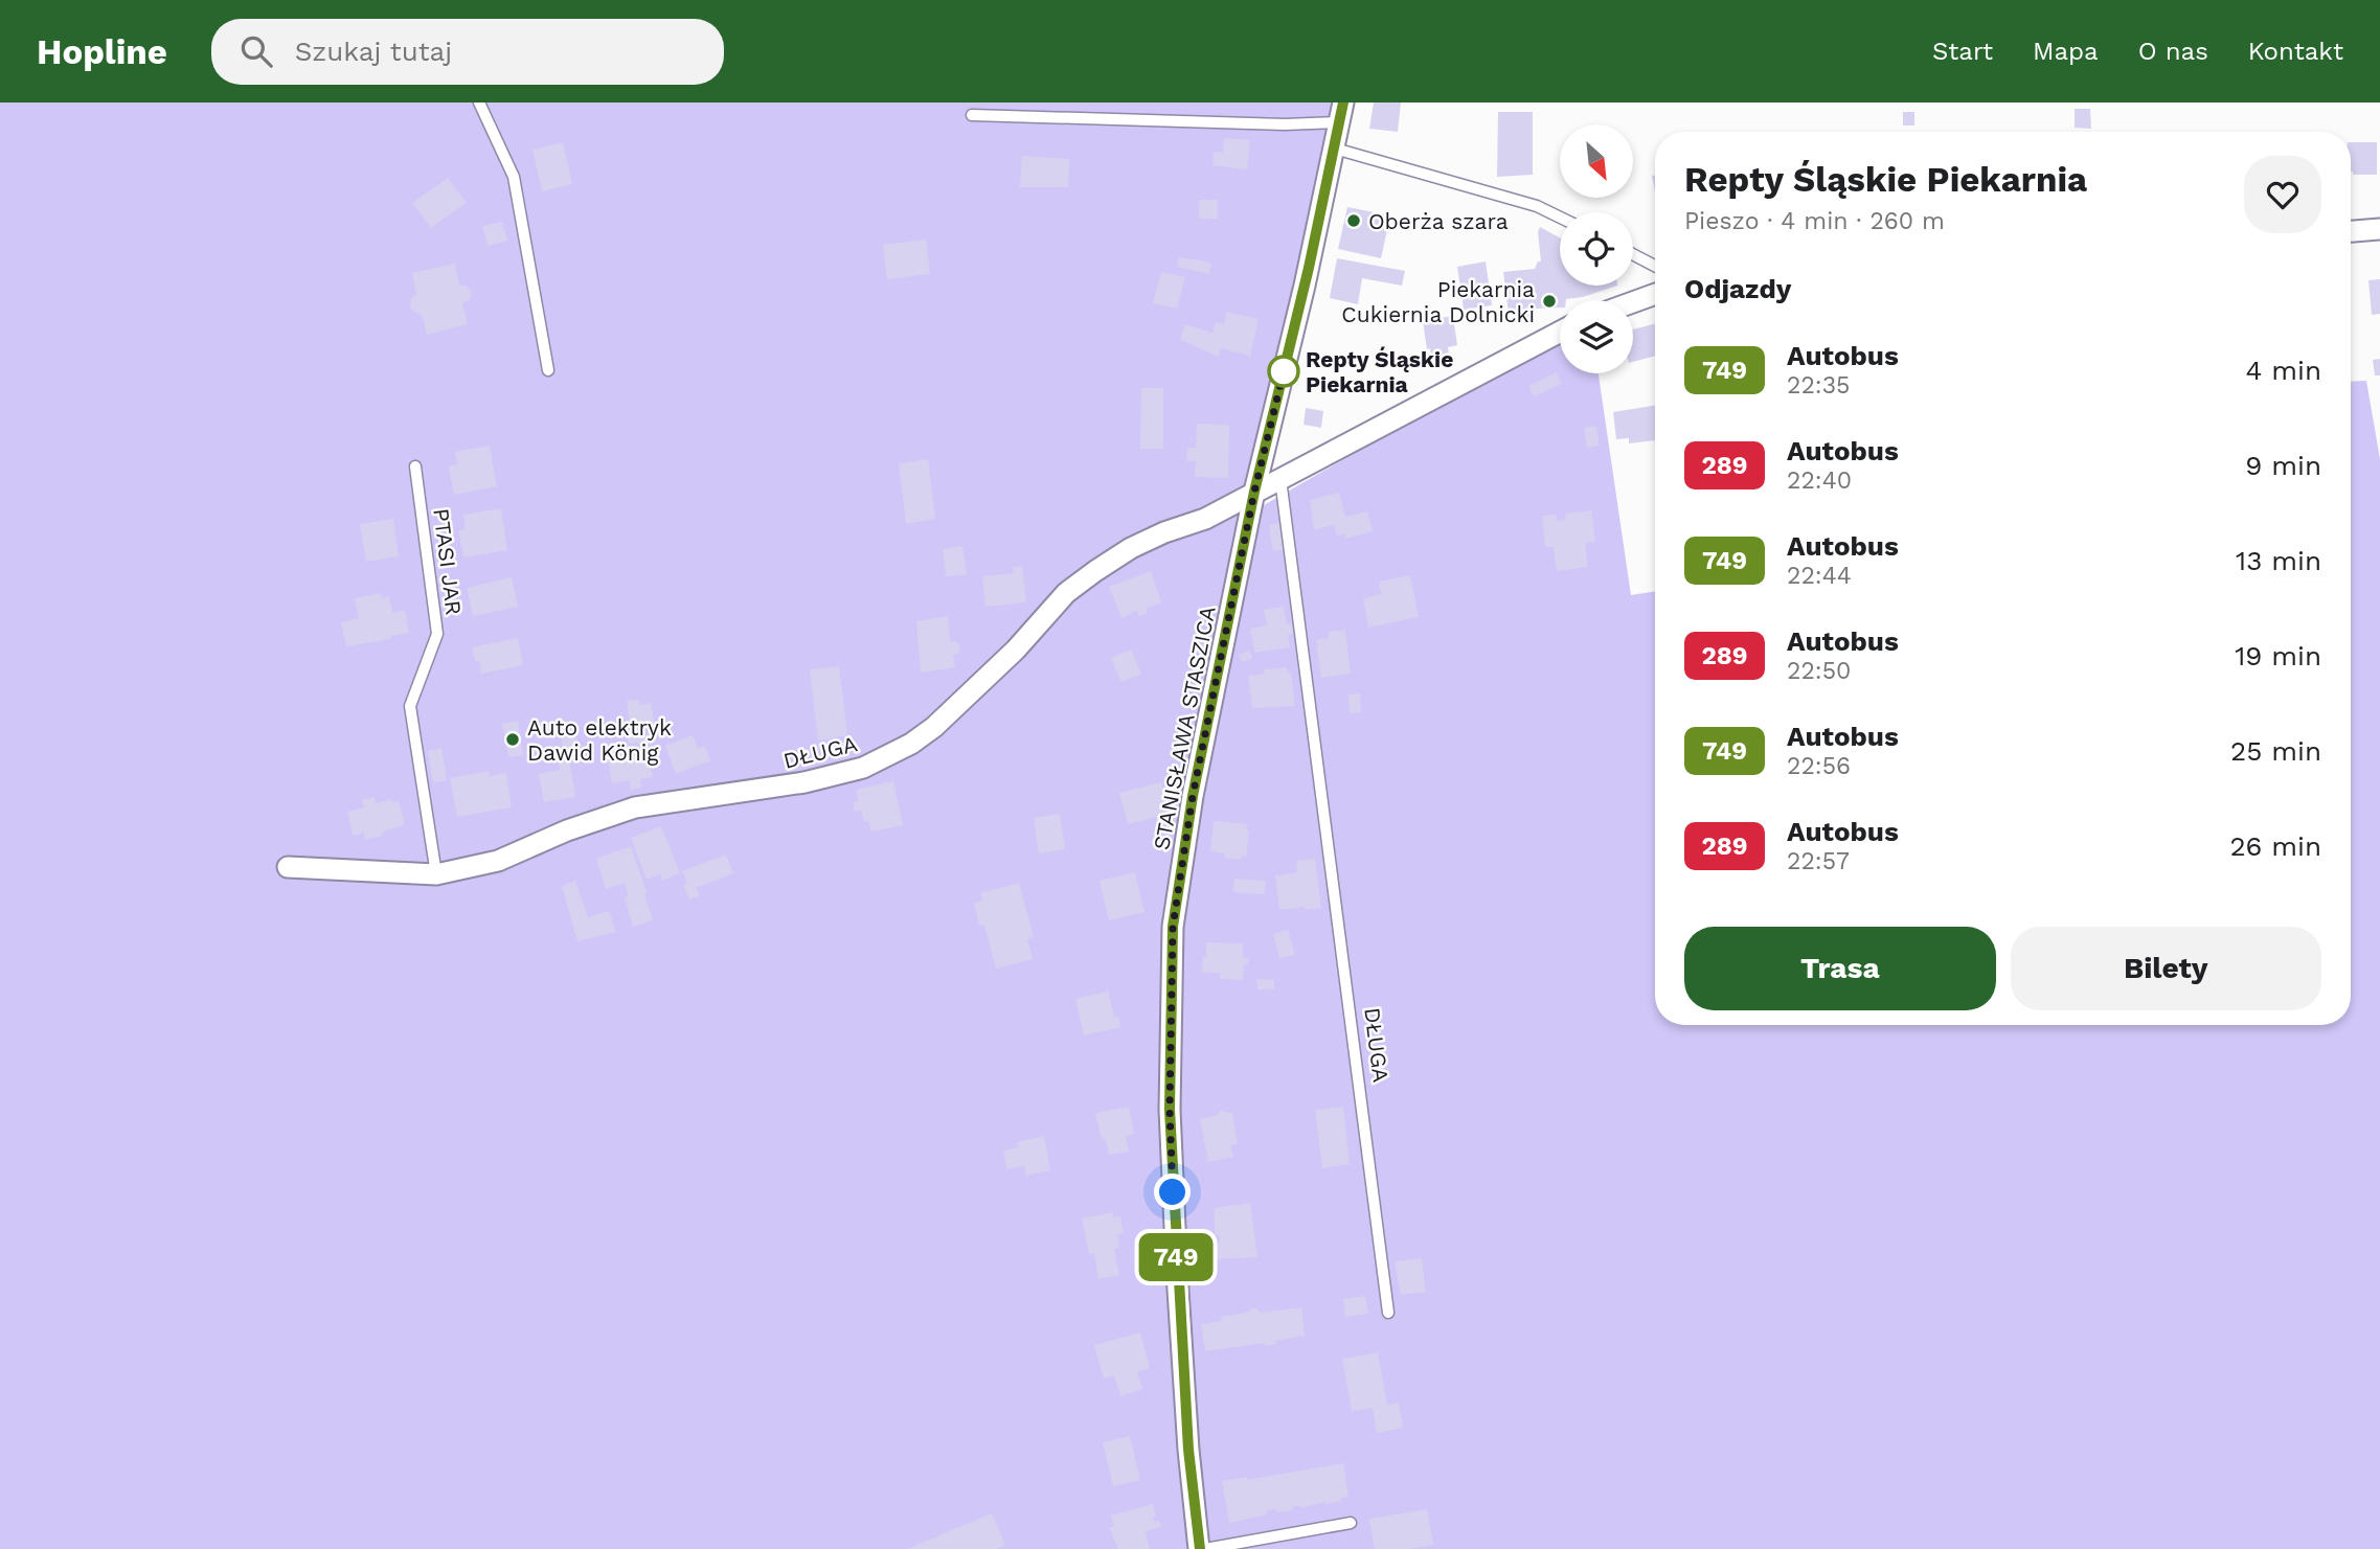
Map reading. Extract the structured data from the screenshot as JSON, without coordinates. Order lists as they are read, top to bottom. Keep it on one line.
{"streets":{"street":["STANISŁAWA STASZICA","DŁUGA"],"lane":["PTASI JAR"]},"crossings":[["PTASI JAR","DŁUGA"],["STANISŁAWA STASZICA","DŁUGA"]],"places":["Oberża szara","Piekarnia Cukiernia Dolnicki","Repty Śląskie Piekarnia","Auto elektryk Dawid König"],"lines":["bus line 749"],"north":"bottom right","page":{"header":"Hopline","search":"Szukaj tutaj","nav":["Start","Mapa","O nas","Kontakt"],"on_map":"749","heading":[["Repty Śląskie Piekarnia","Pieszo · 4 min · 260 m"],"Odjazdy"],"list":[{"mark":"749","name":"Autobus","note":"22:35","value":"4 min"},{"mark":"289","name":"Autobus","note":"22:40","value":"9 min"},{"mark":"749","name":"Autobus","note":"22:44","value":"13 min"},{"mark":"289","name":"Autobus","note":"22:50","value":"19 min"},{"mark":"749","name":"Autobus","note":"22:56","value":"25 min"},{"mark":"289","name":"Autobus","note":"22:57","value":"26 min"}],"buttons":["Trasa","Bilety"]}}
